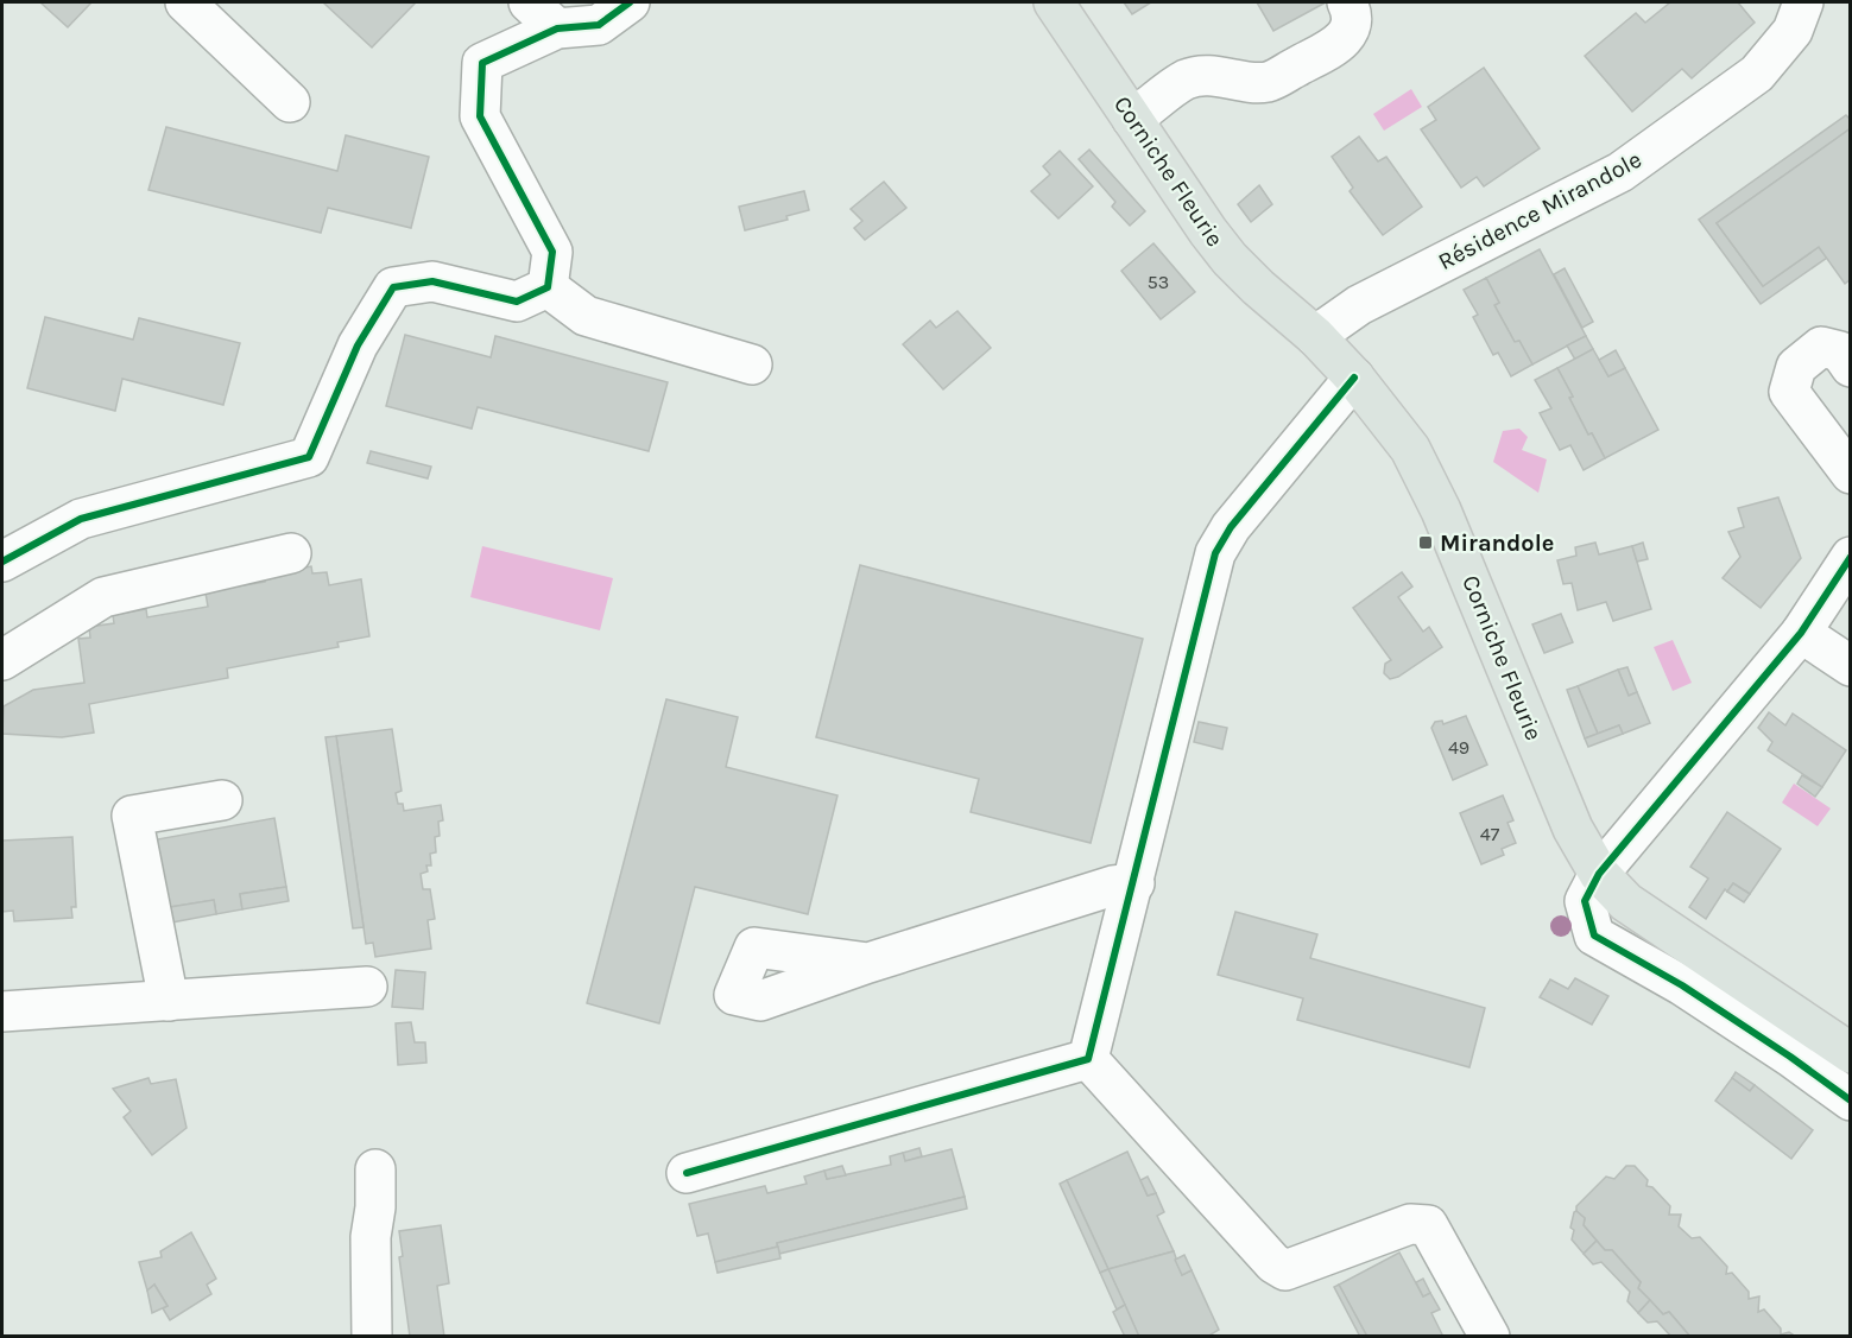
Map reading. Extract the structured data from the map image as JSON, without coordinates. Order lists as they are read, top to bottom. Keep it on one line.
{"streets":{"main road":["Corniche Fleurie"],"street":["Résidence Mirandole"]},"crossings":[["Corniche Fleurie","Résidence Mirandole"]],"places":{"transit":["Mirandole"]},"house_numbers":["53","49","47"]}
